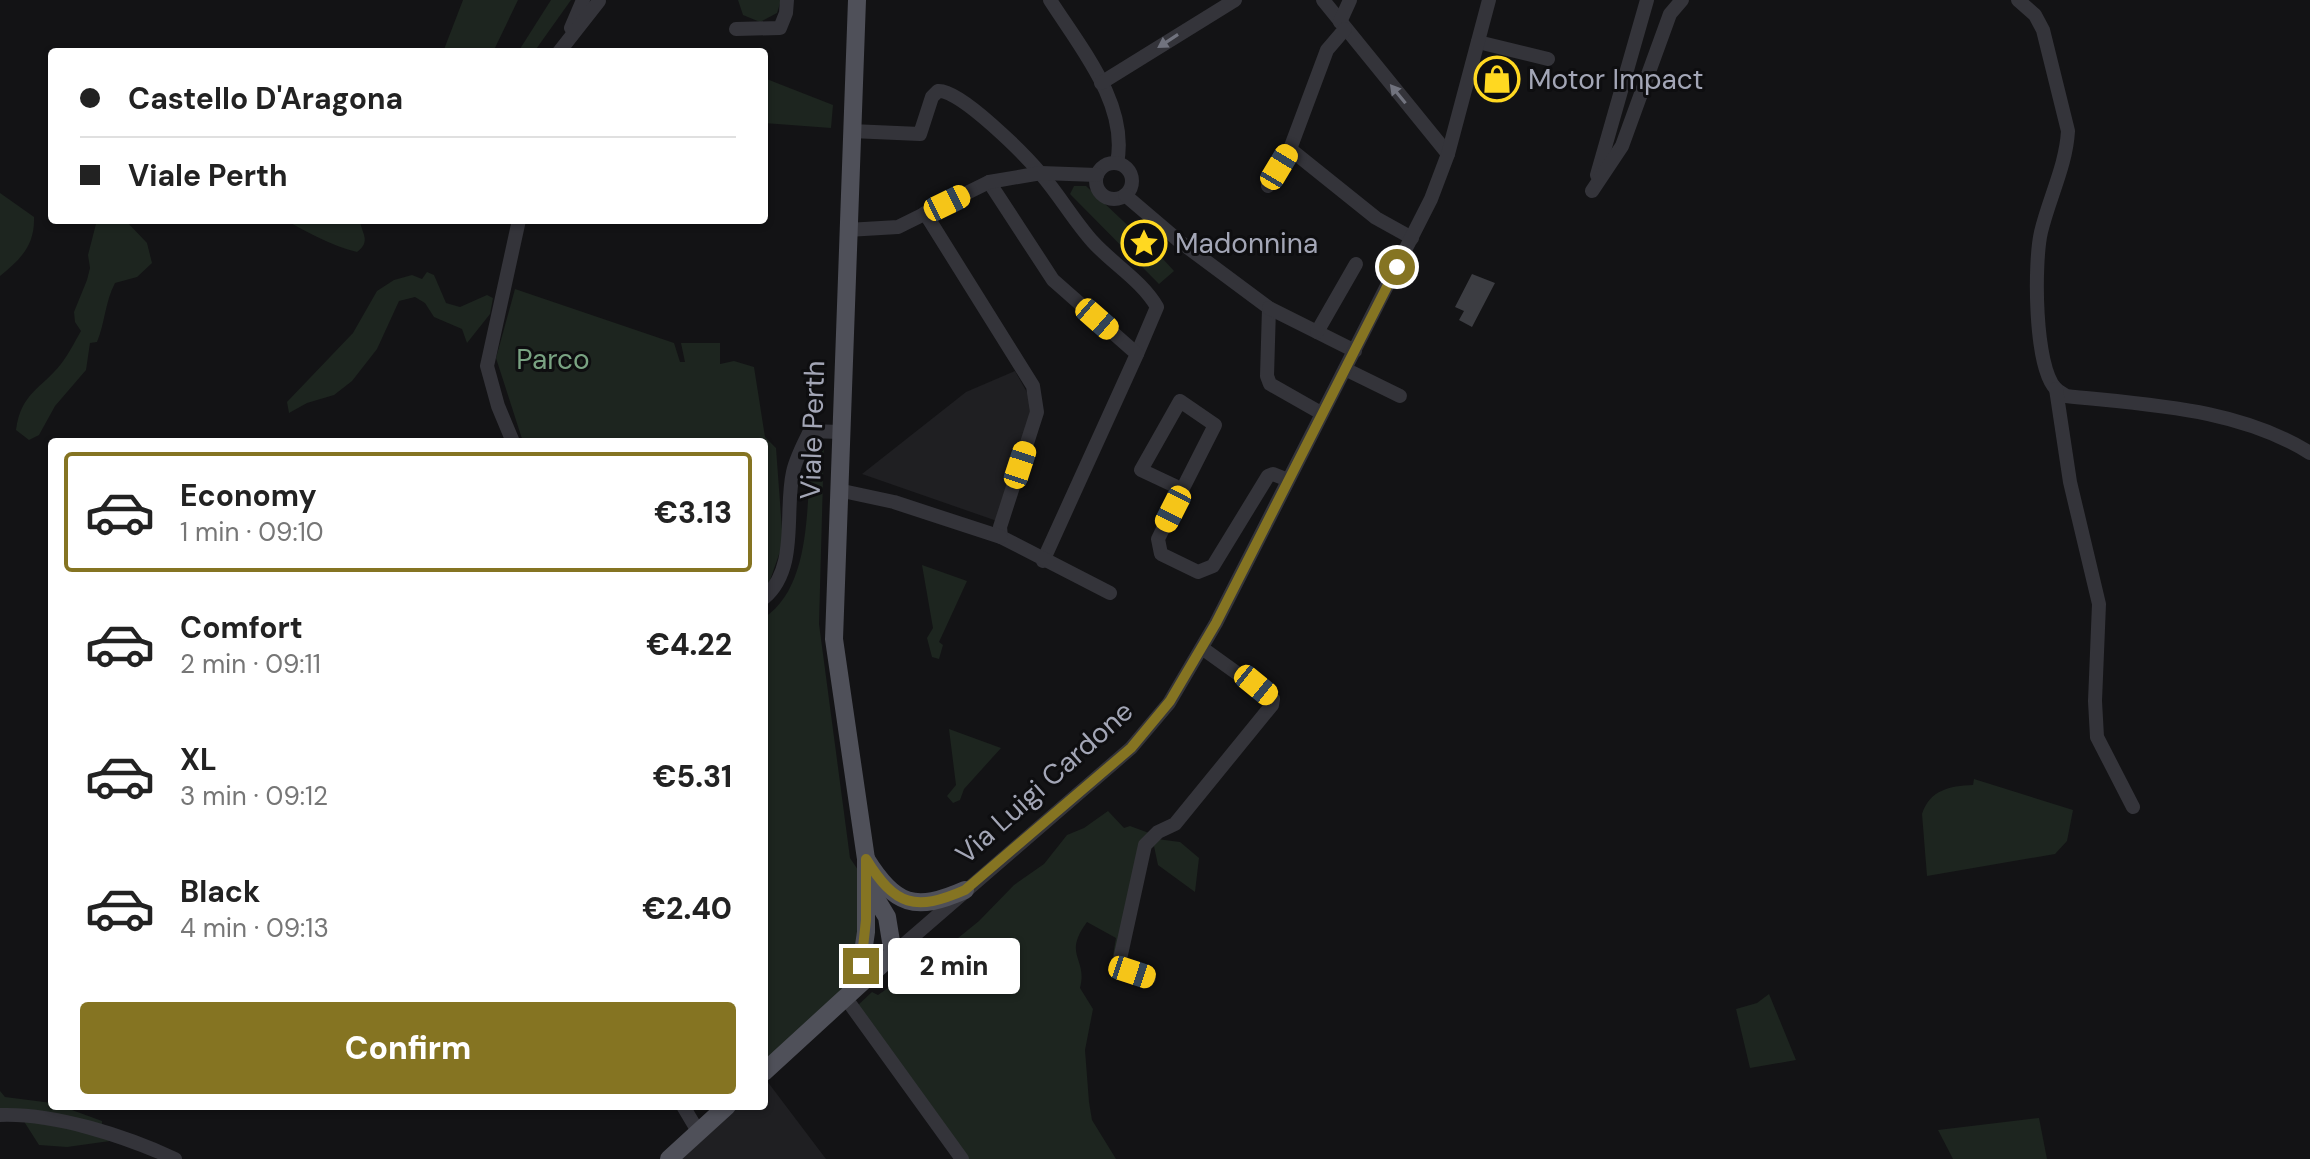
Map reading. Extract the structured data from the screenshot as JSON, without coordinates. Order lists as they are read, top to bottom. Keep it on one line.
{"streets":{"main road":["Viale Perth","Via Luigi Cardone"]},"crossings":[["Viale Perth","Via Luigi Cardone"]],"parks":["Parco"],"places":{"shop":["Motor Impact"],"place":["Madonnina"]},"page":{"banner":["Castello D'Aragona","Viale Perth"],"list":[{"name":"Economy","note":"1 min · 09:10","value":"€3.13"},{"name":"Comfort","note":"2 min · 09:11","value":"€4.22"},{"name":"XL","note":"3 min · 09:12","value":"€5.31"},{"name":"Black","note":"4 min · 09:13","value":"€2.40"}],"bubble":"2 min","buttons":"Confirm"}}
